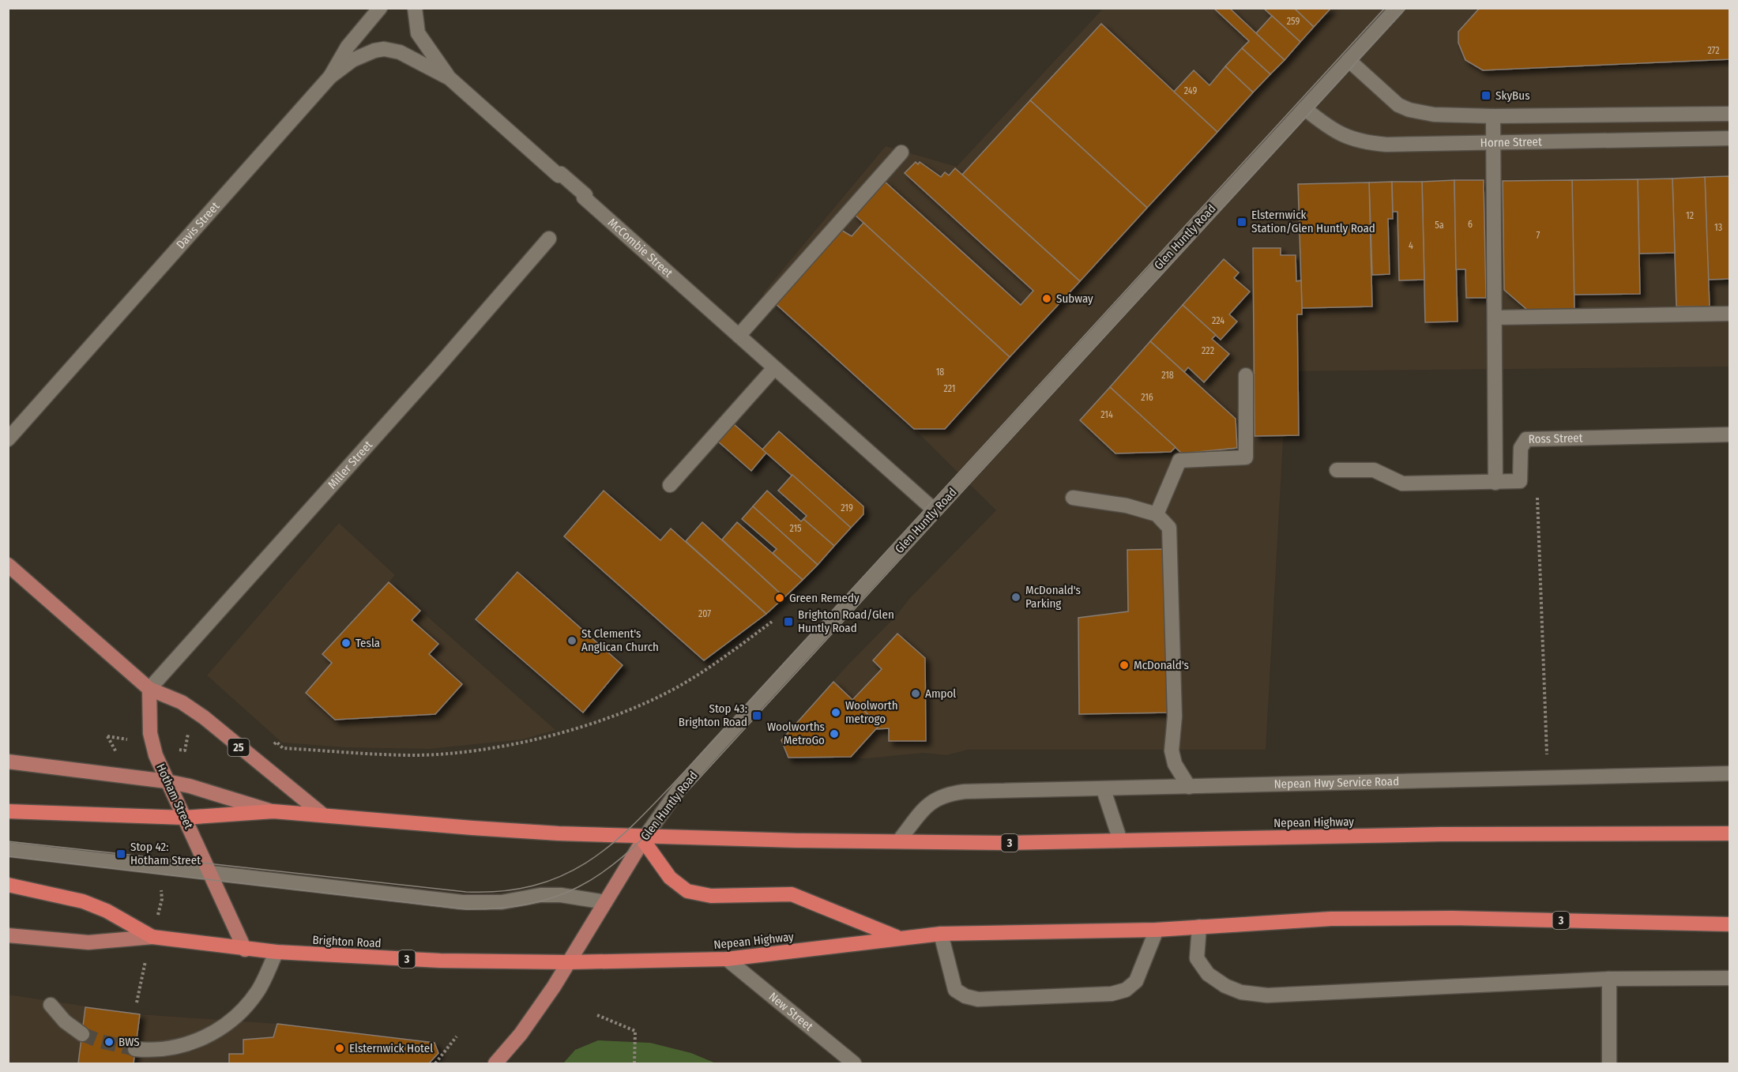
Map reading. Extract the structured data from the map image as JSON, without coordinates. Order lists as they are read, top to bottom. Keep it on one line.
{"streets":{"highway":["Nepean Highway","3","Brighton Road"],"main road":["Glen Huntly Road","25","Hotham Street"],"street":["Horne Street","Davis Street","McCombie Street","Ross Street","Miller Street","Nepean Hwy Service Road","New Street"]},"crossings":[["Horne Street","Glen Huntly Road"],["Davis Street","McCombie Street"],["Glen Huntly Road","McCombie Street"],["Glen Huntly Road","Nepean Highway"],["Glen Huntly Road","3"],["Glen Huntly Road","Brighton Road"],["Miller Street","25"],["Miller Street","Hotham Street"],["25","Hotham Street"],["25","3"],["Nepean Hwy Service Road","Nepean Highway"],["Hotham Street","3"],["Hotham Street","Brighton Road"],["Nepean Highway","3"],["Nepean Highway","Brighton Road"],["Nepean Highway","New Street"]],"places":{"transit":["SkyBus","Elsternwick Station/Glen Huntly Road","Brighton Road/Glen Huntly Road","Stop 43: Brighton Road","Stop 42: Hotham Street"],"other":["Subway","McDonald's Parking","Green Remedy","St Clement's Anglican Church","Tesla","McDonald's","Ampol","Woolworth metrogo","Woolworths MetroGo","BWS","Elsternwick Hotel"]},"house_numbers":["259","272","249","12","6","5a","13","7","4","224","222","18","218","221","216","214","219","215","207"]}
